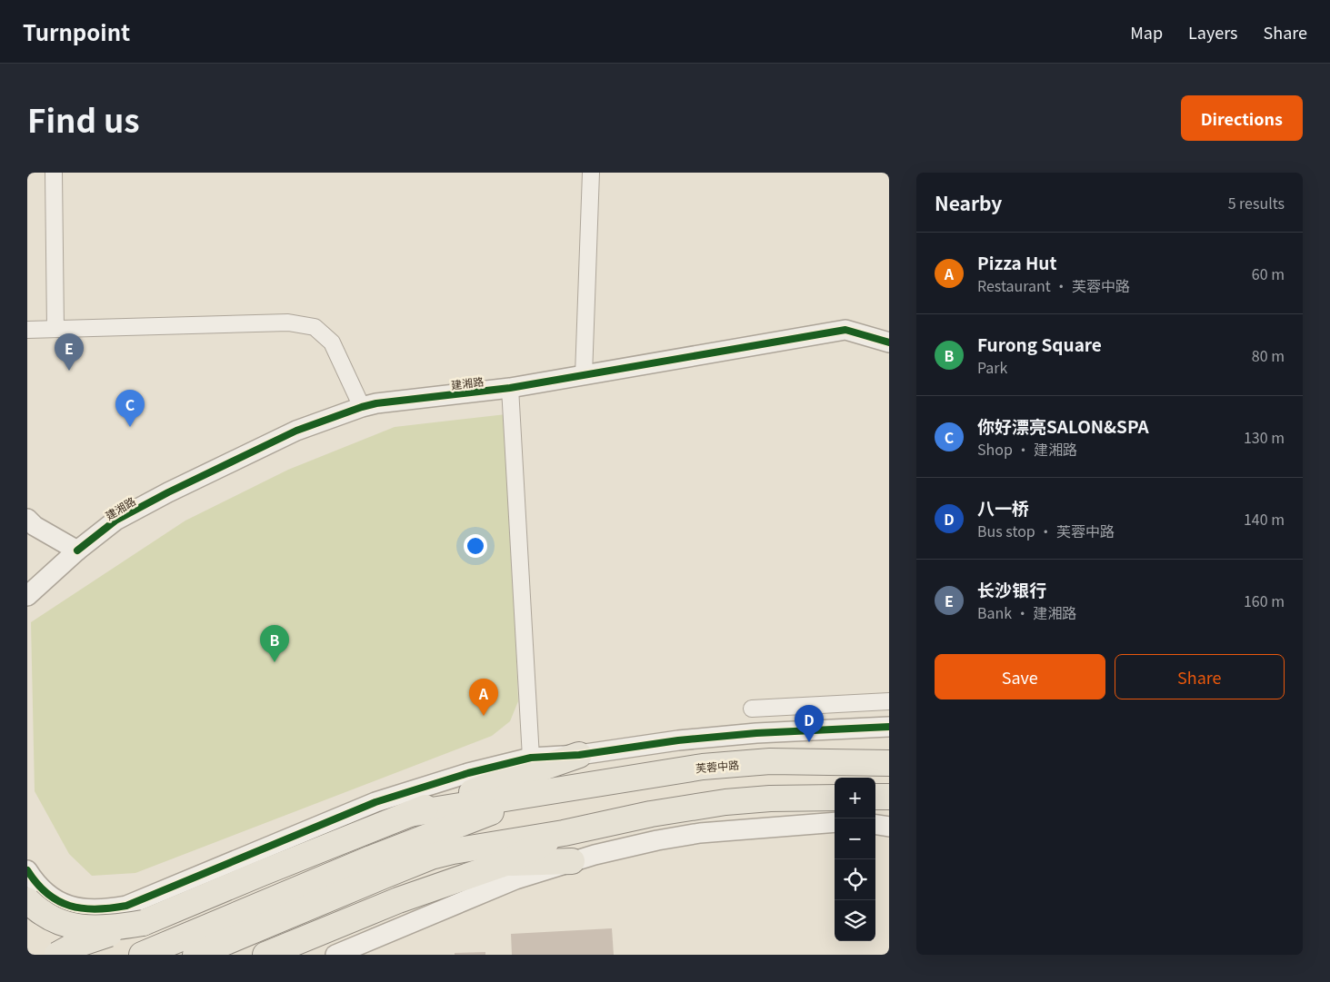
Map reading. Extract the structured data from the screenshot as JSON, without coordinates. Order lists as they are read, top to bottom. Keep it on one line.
{"streets":{"main road":["芙蓉中路"],"street":["建湘路"]},"page":{"header":"Turnpoint","nav":["Map","Layers","Share"],"title":"Find us","buttons":["Directions",["Save","Share"]],"heading":["Nearby","5 results"],"list":[{"mark":"A","name":"Pizza Hut","note":"Restaurant · 芙蓉中路","value":"60 m"},{"mark":"B","name":"Furong Square","note":"Park","value":"80 m"},{"mark":"C","name":"你好漂亮SALON&SPA","note":"Shop · 建湘路","value":"130 m"},{"mark":"D","name":"八一桥","note":"Bus stop · 芙蓉中路","value":"140 m"},{"mark":"E","name":"长沙银行","note":"Bank · 建湘路","value":"160 m"}],"pins":["E","C","B","A","D"],"map_buttons":["+","−"]}}
